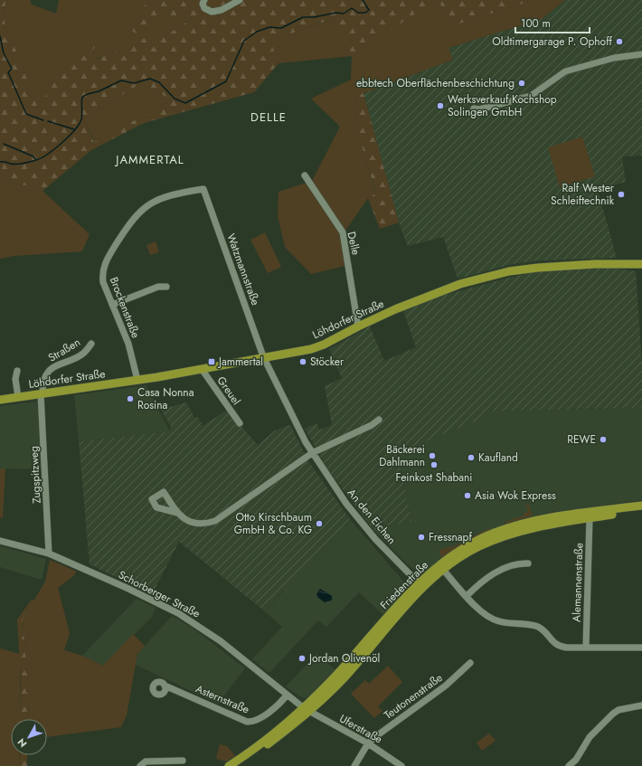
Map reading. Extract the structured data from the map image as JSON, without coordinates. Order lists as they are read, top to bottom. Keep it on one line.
{"streets":{"main road":["Löhdorfer Straße","Friedenstraße"],"street":["Delle","Watzmannstraße","Brockenstraße","Straßen","Greuel","Zugspitzweg","An den Eichen","Alemannenstraße","Schorberger Straße","Teutonenstraße","Asternstraße","Uferstraße"]},"crossings":[["Delle","Löhdorfer Straße"],["Watzmannstraße","Brockenstraße"],["Watzmannstraße","Löhdorfer Straße"],["Watzmannstraße","An den Eichen"],["Brockenstraße","Löhdorfer Straße"],["Löhdorfer Straße","Straßen"],["Löhdorfer Straße","Greuel"],["Löhdorfer Straße","Zugspitzweg"],["Löhdorfer Straße","An den Eichen"],["Straßen","Zugspitzweg"],["Zugspitzweg","Schorberger Straße"],["An den Eichen","Friedenstraße"],["Alemannenstraße","Friedenstraße"],["Friedenstraße","Schorberger Straße"],["Friedenstraße","Uferstraße"],["Schorberger Straße","Asternstraße"],["Schorberger Straße","Uferstraße"],["Teutonenstraße","Uferstraße"]],"districts":["DELLE","JAMMERTAL"],"places":{"other":["Oldtimergarage P. Ophoff","ebbtech Oberflächenbeschichtung","Werksverkauf Kochshop Solingen GmbH","Ralf Wester Schleiftechnik","Stöcker","Casa Nonna Rosina","REWE","Bäckerei Dahlmann","Kaufland","Feinkost Shabani","Asia Wok Express","Otto Kirschbaum GmbH & Co. KG","Fressnapf","Jordan Olivenöl"],"transit":["Jammertal"]},"scale_bar":"100 m","north":"bottom left"}
